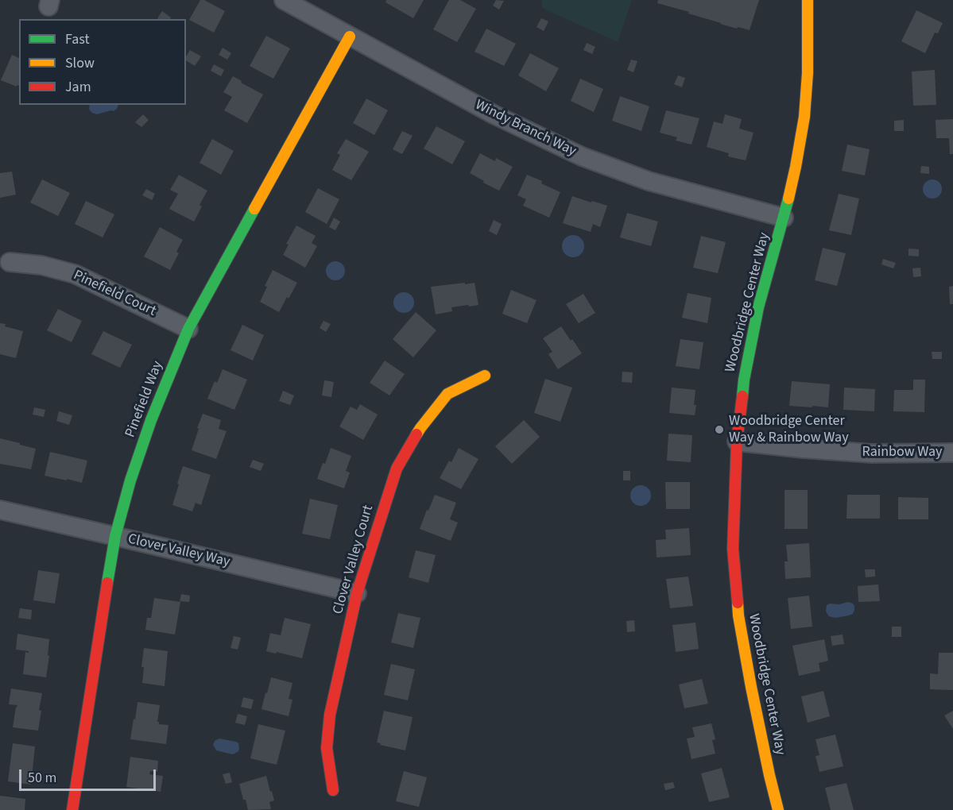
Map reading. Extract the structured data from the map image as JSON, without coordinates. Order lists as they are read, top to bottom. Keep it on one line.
{"streets":{"street":["Windy Branch Way","Pinefield Court","Woodbridge Center Way","Pinefield Way","Rainbow Way","Clover Valley Way","Clover Valley Court"]},"crossings":[["Windy Branch Way","Woodbridge Center Way"],["Windy Branch Way","Pinefield Way"],["Pinefield Court","Pinefield Way"],["Woodbridge Center Way","Rainbow Way"],["Pinefield Way","Clover Valley Way"],["Clover Valley Way","Clover Valley Court"]],"places":["Woodbridge Center Way & Rainbow Way"],"legend":["Fast","Slow","Jam"],"scale_bar":"50 m"}
